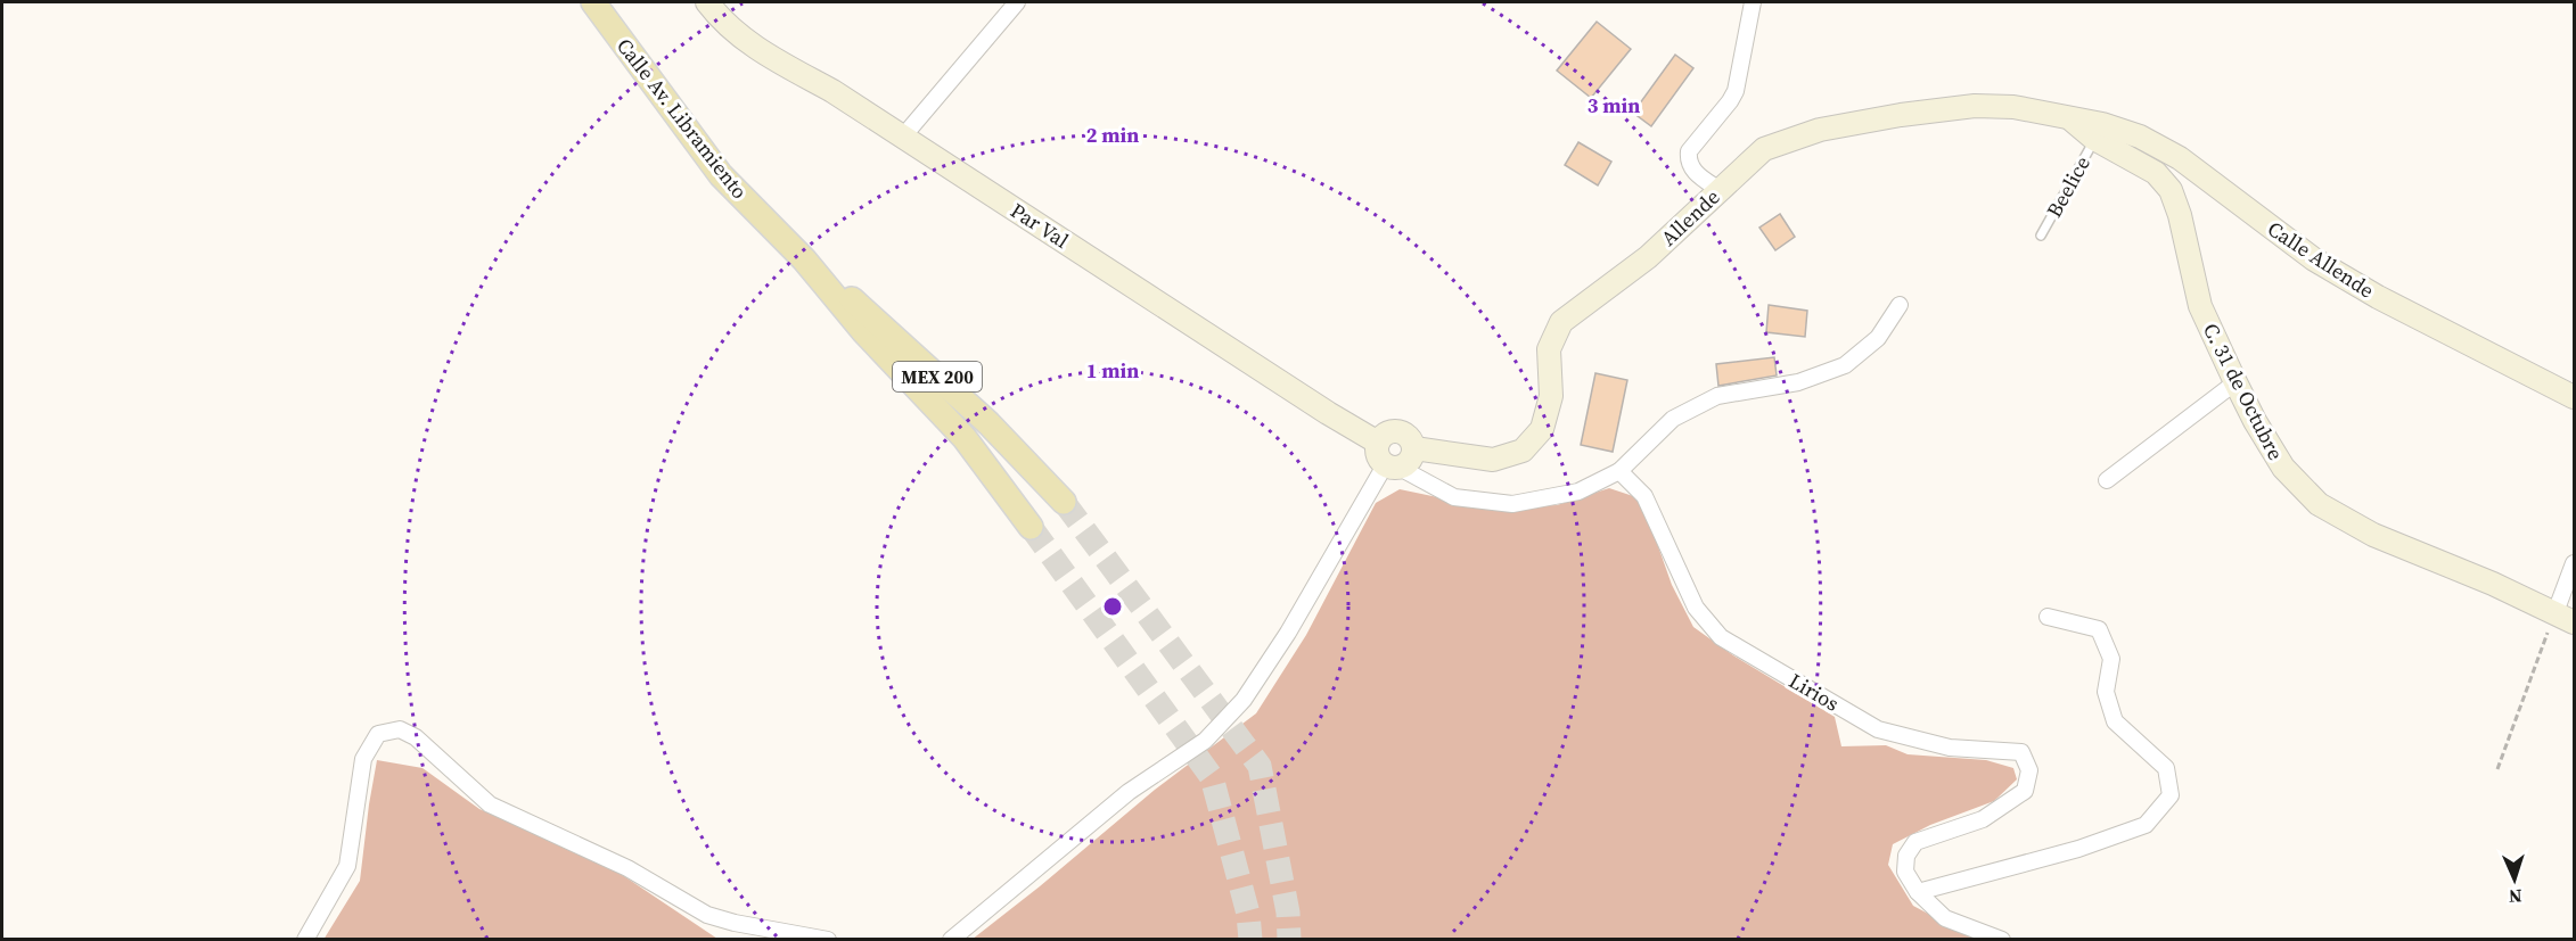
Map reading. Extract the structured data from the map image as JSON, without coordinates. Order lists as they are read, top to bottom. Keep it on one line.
{"streets":{"main road":["Calle Av. Libramiento","MEX 200"],"street":["Allende","Par Val","Calle Allende","C. 31 de Octubre","Lirios"],"lane":["Beelice"]},"crossings":[["Beelice","C. 31 de Octubre"],["Allende","Par Val"],["Allende","Calle Allende"],["Allende","C. 31 de Octubre"],["Calle Allende","C. 31 de Octubre"]],"north":"bottom","rings":["3 min","2 min","1 min"]}
